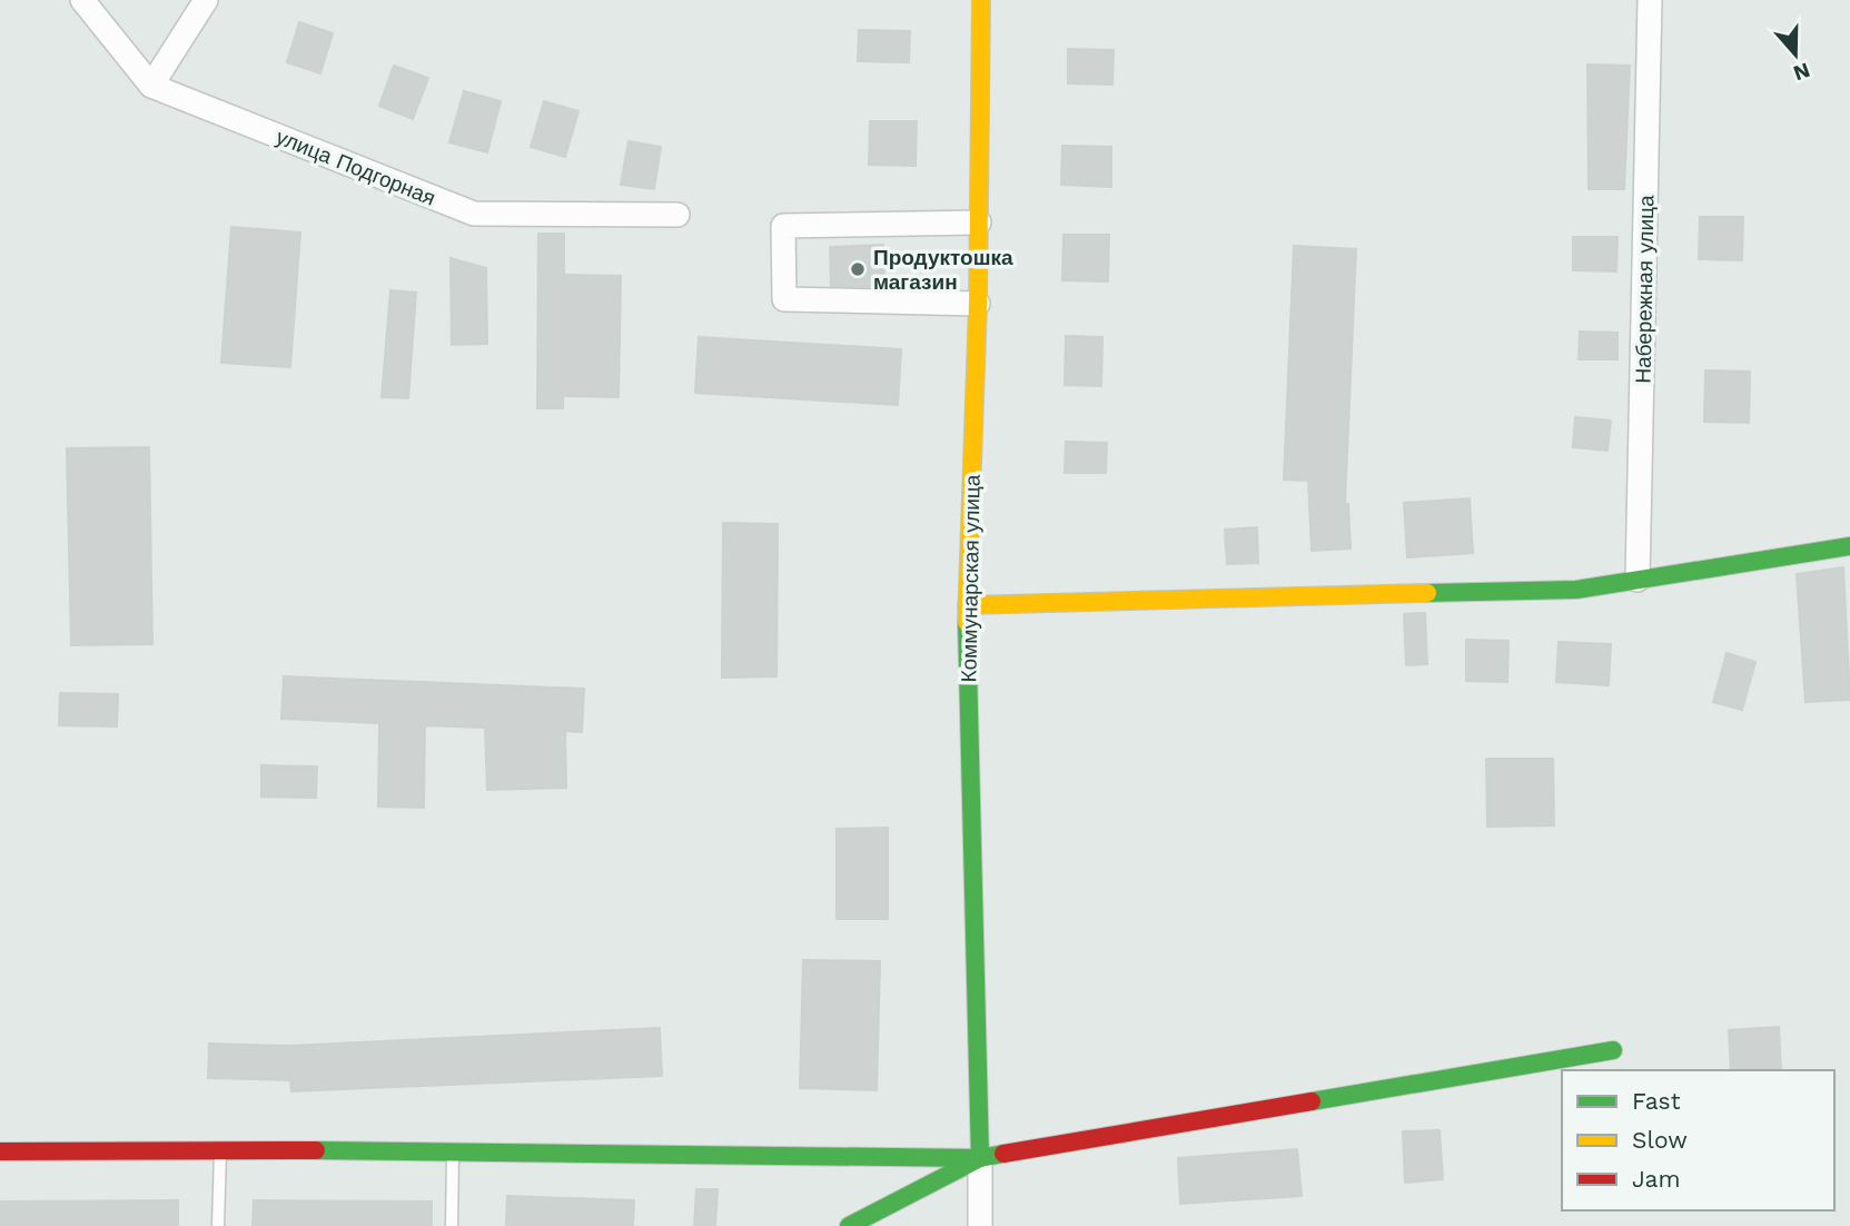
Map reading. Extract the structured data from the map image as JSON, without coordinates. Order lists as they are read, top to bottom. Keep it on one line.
{"streets":{"street":["улица Подгорная","Набережная улица","Коммунарская улица"]},"places":["Продуктошка магазин"],"legend":["Fast","Slow","Jam"],"north":"bottom"}
